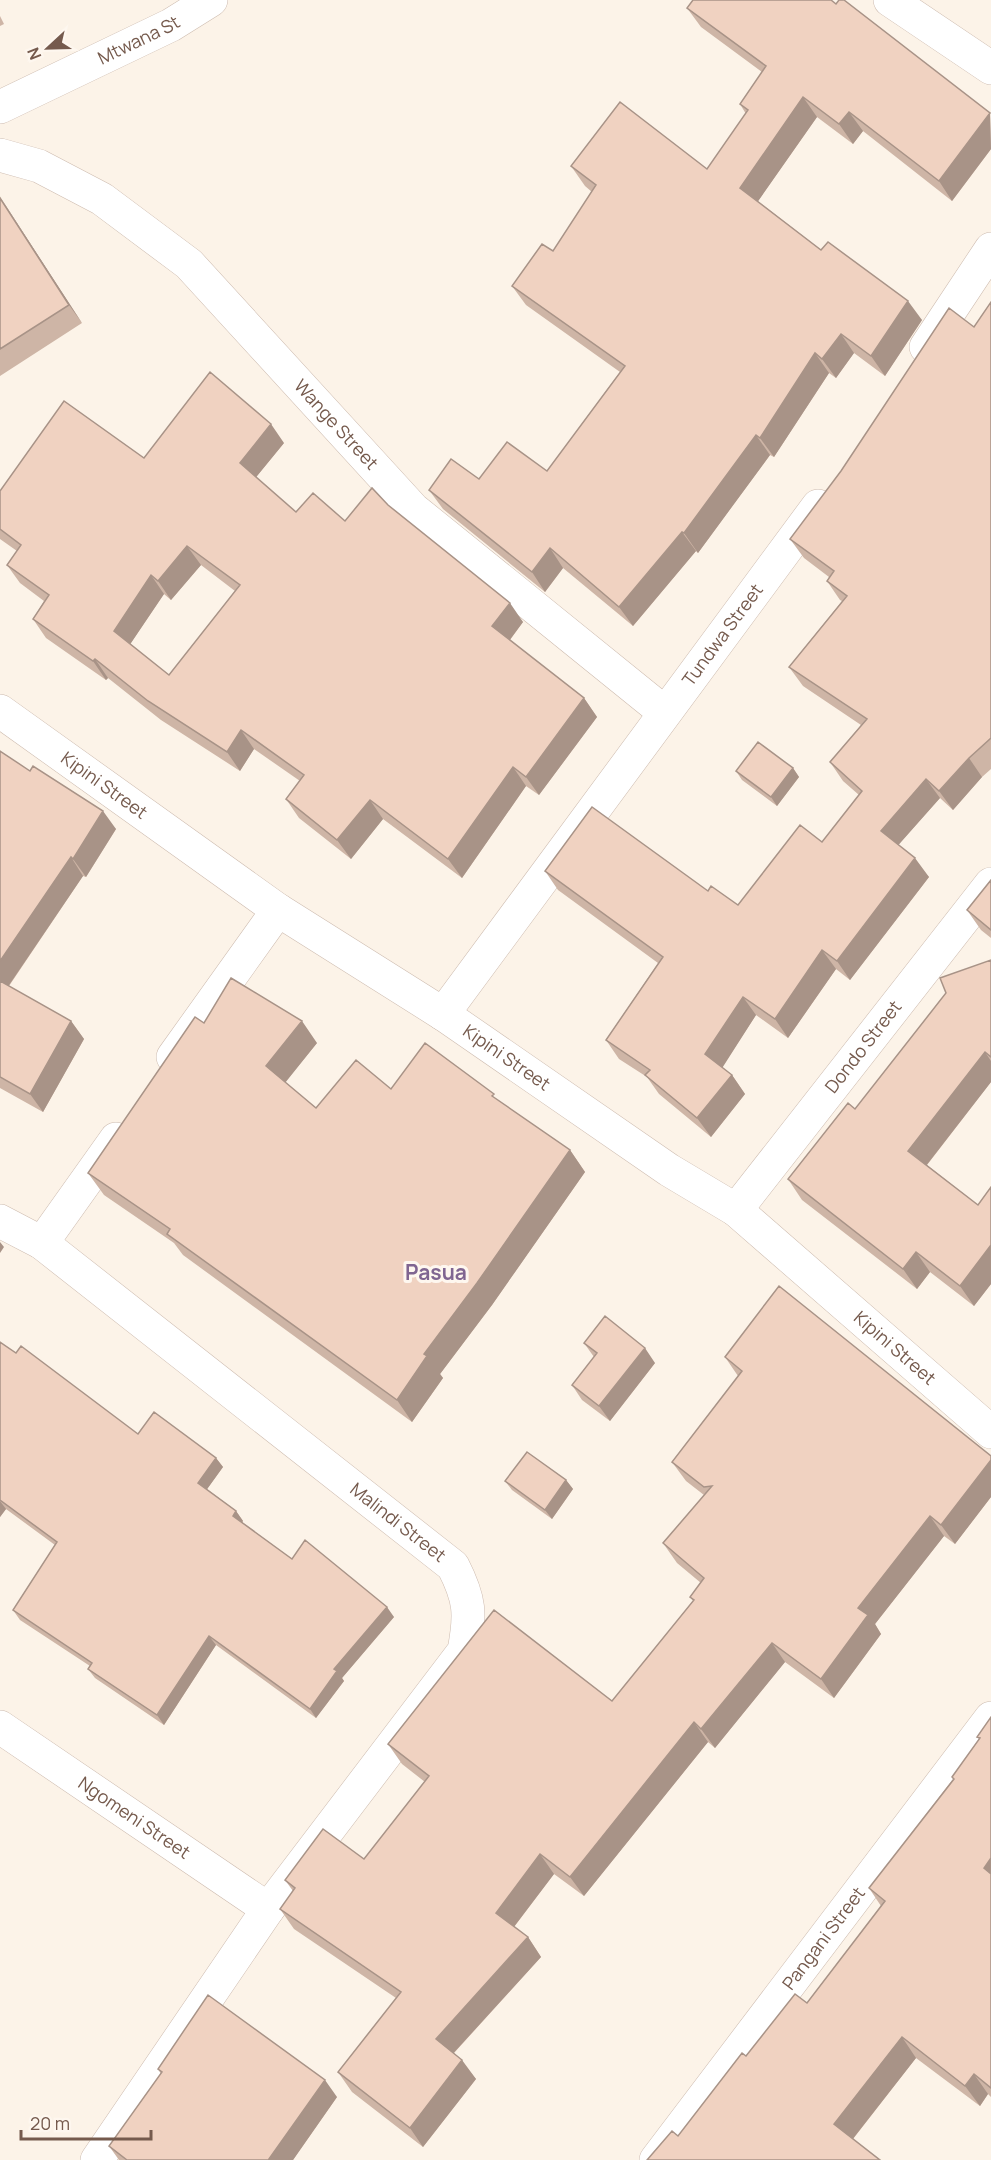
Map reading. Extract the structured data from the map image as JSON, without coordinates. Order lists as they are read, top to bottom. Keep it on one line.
{"streets":{"street":["Mtwana St","Wange Street","Tundwa Street","Kipini Street","Dondo Street","Malindi Street","Ngomeni Street","Pangani Street"]},"crossings":[["Wange Street","Tundwa Street"],["Tundwa Street","Kipini Street"],["Kipini Street","Dondo Street"],["Malindi Street","Ngomeni Street"]],"districts":["Pasua"],"scale_bar":"20 m","north":"left"}
